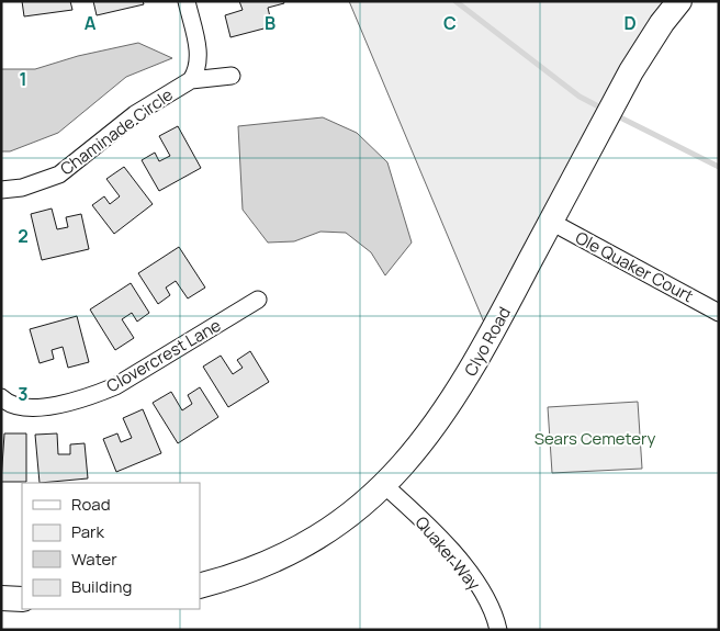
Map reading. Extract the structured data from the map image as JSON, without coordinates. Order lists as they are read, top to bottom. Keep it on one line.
{"streets":{"street":["Chaminade Circle","Ole Quaker Court","Clyo Road","Clovercrest Lane","Quaker Way"]},"crossings":[["Ole Quaker Court","Clyo Road"],["Clyo Road","Quaker Way"]],"parks":["Sears Cemetery"],"legend":["Road","Park","Water","Building"],"grid":{"columns":["A","B","C","D"],"rows":["1","2","3"]}}
